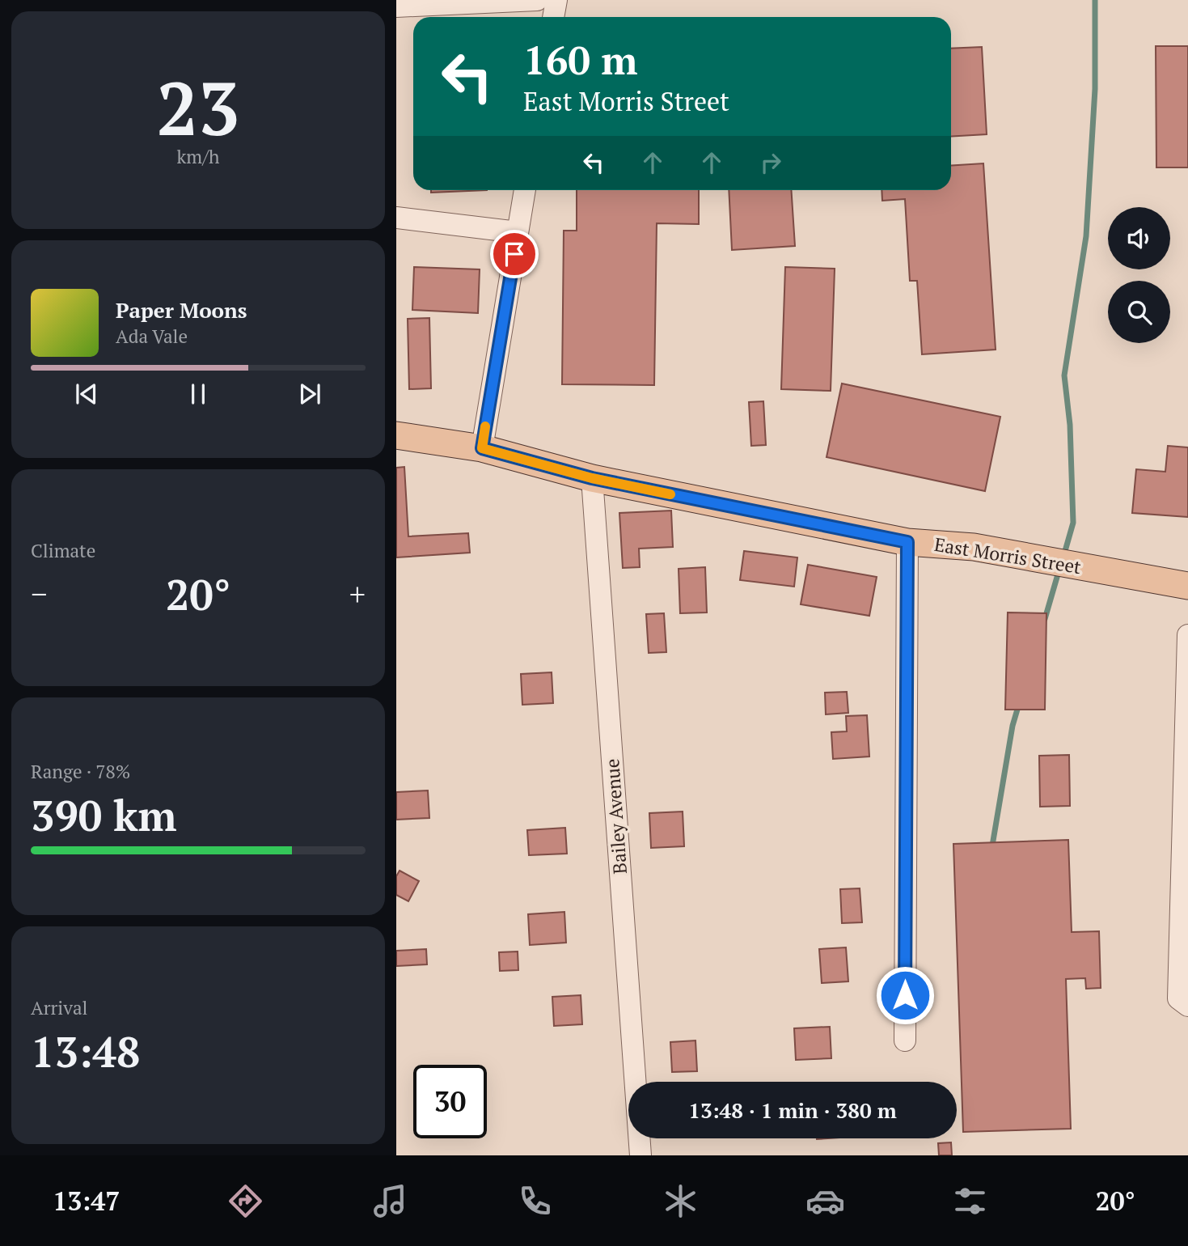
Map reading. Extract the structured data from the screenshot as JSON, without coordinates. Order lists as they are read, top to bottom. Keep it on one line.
{"streets":{"main road":["East Morris Street"],"street":["Bailey Avenue"]},"crossings":[["East Morris Street","Bailey Avenue"]],"page":{"tile":[["23","km/h"],"Climate",["Range · 78%","390 km"],["Arrival","13:48"]],"turn":["160 m","East Morris Street"],"song":["Paper Moons","Ada Vale"],"heat":["−","20°","+"],"limit":"30","trip":"13:48 · 1 min · 380 m","tabs":["13:47","20°"]}}
